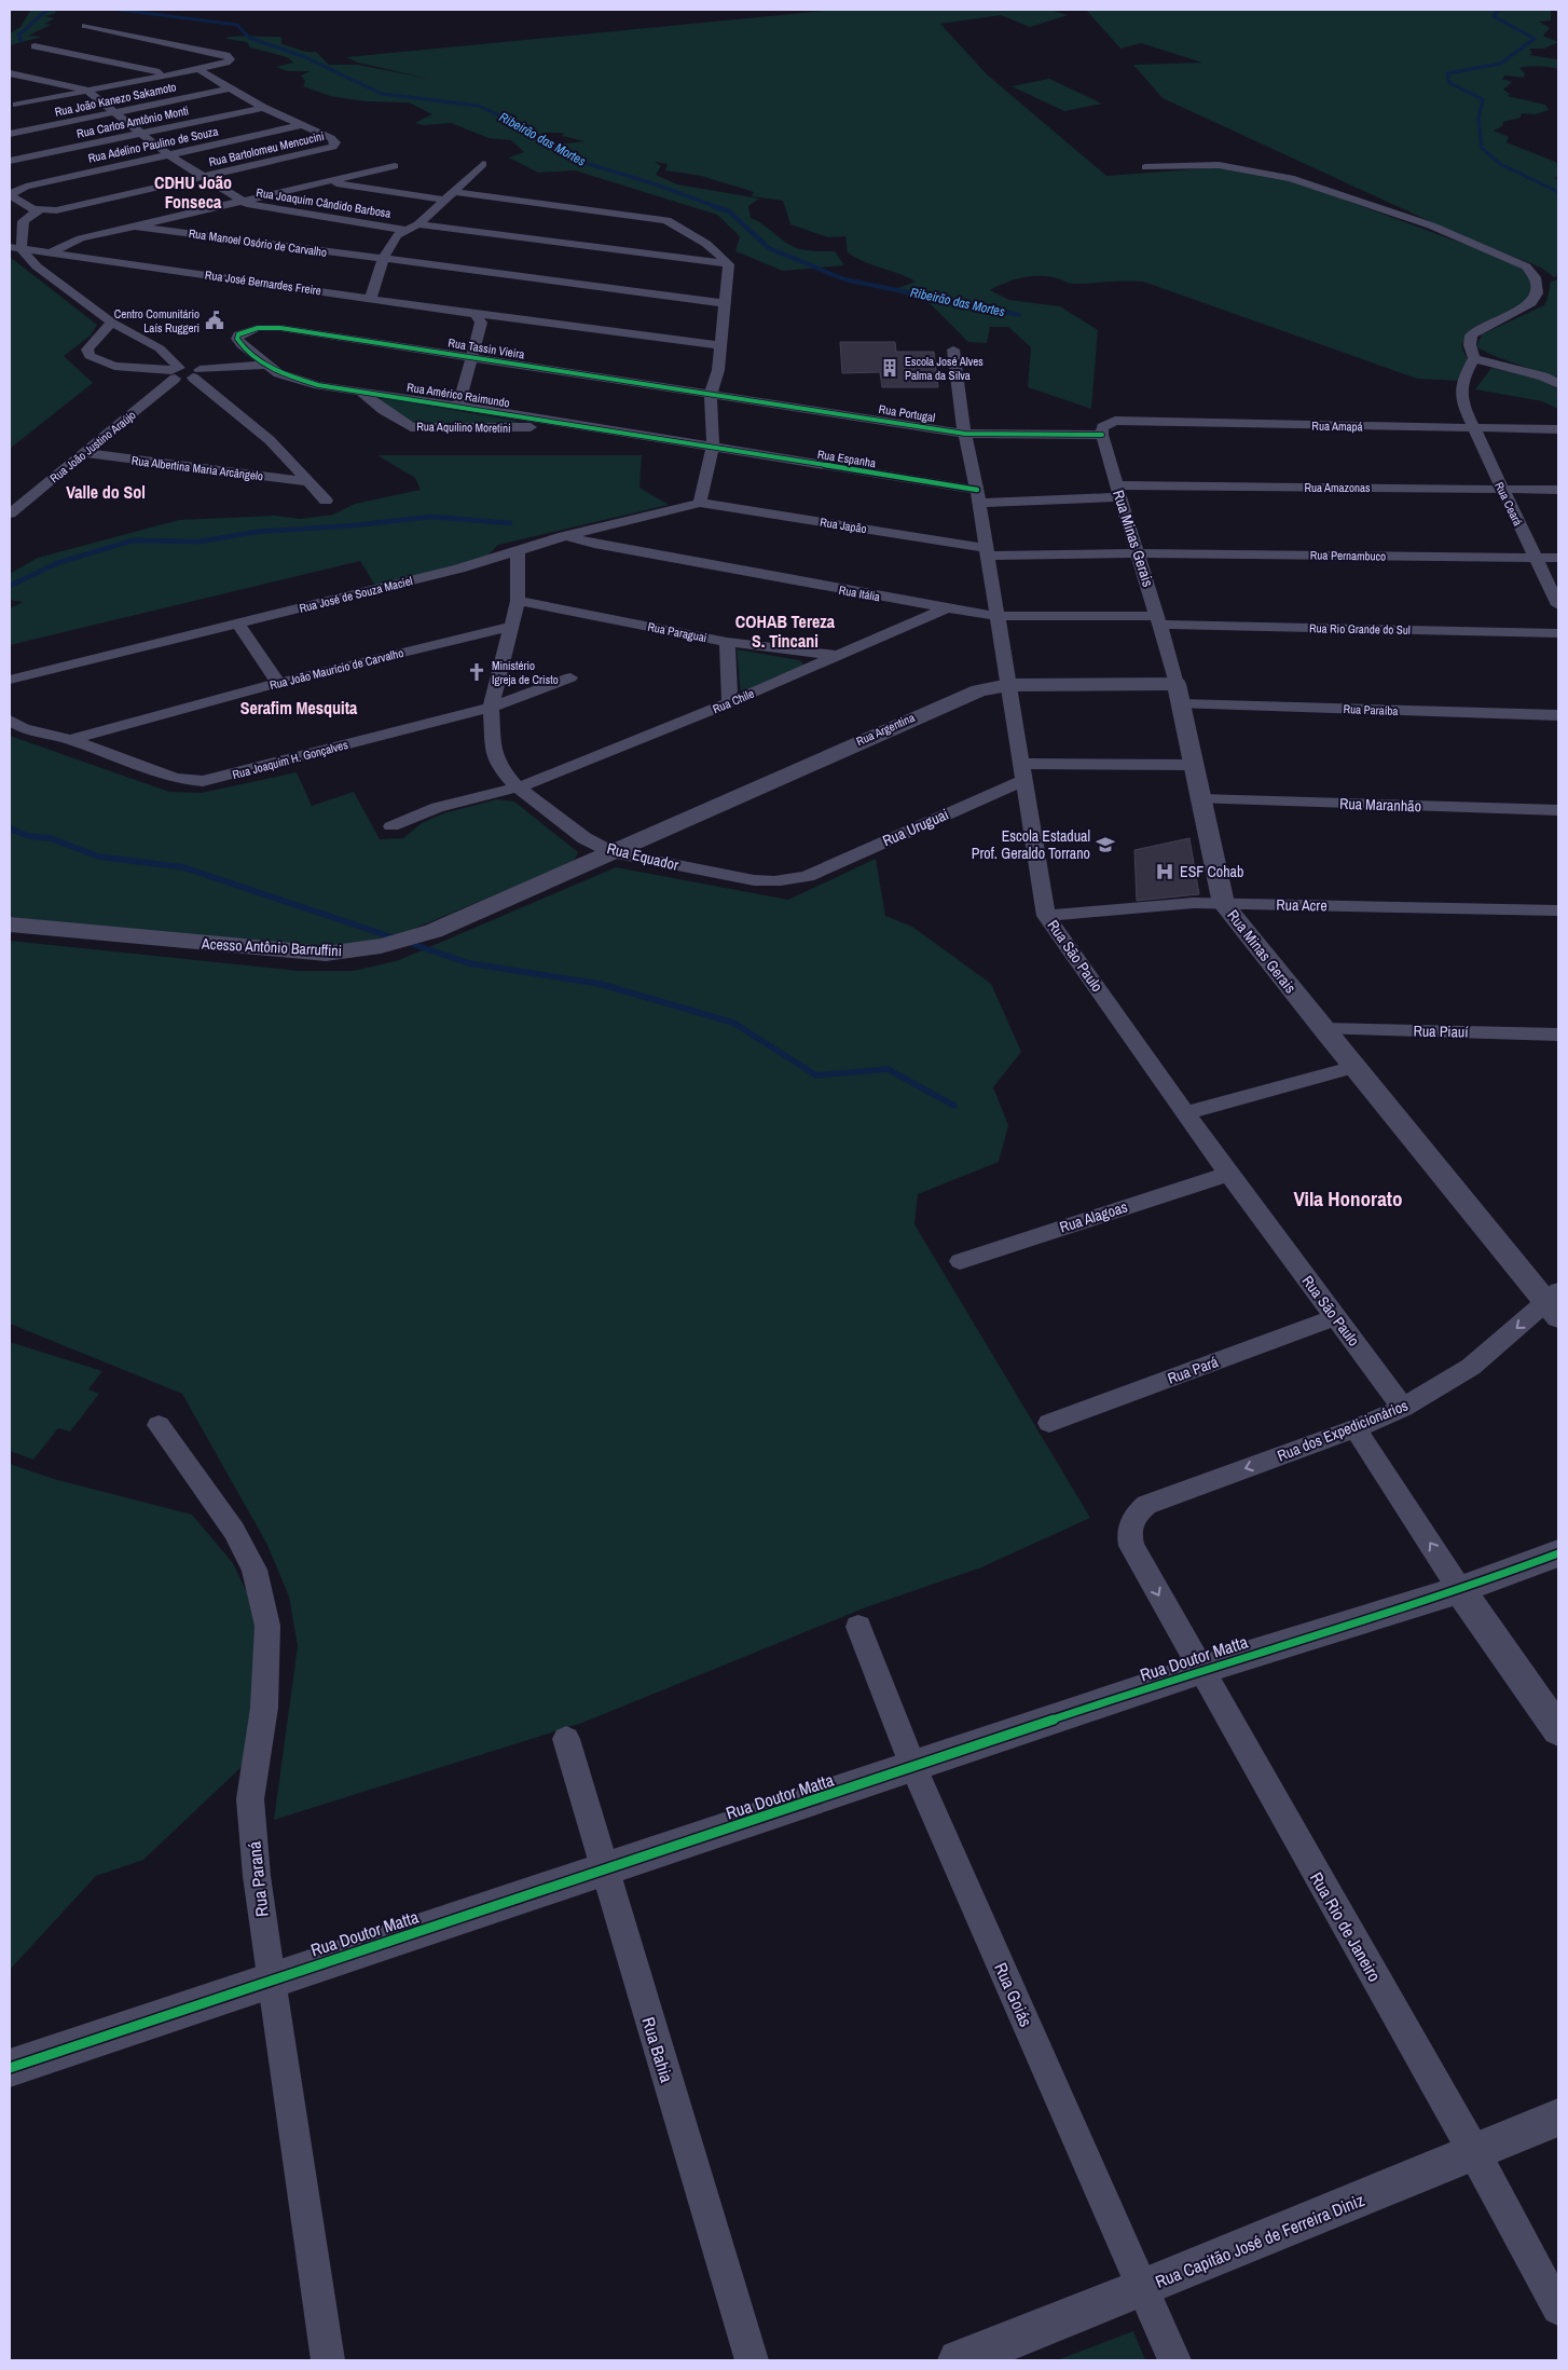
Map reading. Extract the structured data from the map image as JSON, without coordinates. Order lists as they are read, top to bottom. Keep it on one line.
{"streets":{"street":["Rua João Kanezo Sakamoto","Rua Carlos Amtônio Monti","Rua Adelino Paulino de Souza","Rua Bartolomeu Mencucini","Rua Joaquim Cândido Barbosa","Rua Manoel Osório de Carvalho","Rua José Bernardes Freire","Rua Tassin Vieira","Rua Américo Raimundo","Rua Portugal","Rua Amapá","Rua Aquilino Moretini","Rua João Justino Araújo","Rua Espanha","Rua Albertina Maria Arcângelo","Rua Amazonas","Rua Ceará","Rua Japão","Rua Minas Gerais","Rua Pernambuco","Rua Itália","Rua José de Souza Maciel","Rua Rio Grande do Sul","Rua Paraguai","Rua João Maurício de Carvalho","Rua Chile","Rua Paraíba","Rua Argentina","Rua Joaquim H. Gonçalves","Rua Maranhão","Rua Uruguai","Rua Equador","Rua Acre","Acesso Antônio Barruffini","Rua São Paulo","Rua Piauí","Rua Alagoas","Rua Pará","Rua dos Expedicionários","Rua Doutor Matta","Rua Paraná","Rua Rio de Janeiro","Rua Goiás","Rua Bahia","Rua Capitão José de Ferreira Diniz"]},"crossings":[["Rua Adelino Paulino de Souza","Rua Bartolomeu Mencucini"],["Rua Tassin Vieira","Rua Américo Raimundo"],["Rua Tassin Vieira","Rua Portugal"],["Rua Américo Raimundo","Rua Aquilino Moretini"],["Rua Américo Raimundo","Rua Espanha"],["Rua Portugal","Rua Amapá"],["Rua Portugal","Rua Minas Gerais"],["Rua Portugal","Rua São Paulo"],["Rua Amapá","Rua Ceará"],["Rua Amapá","Rua Minas Gerais"],["Rua João Justino Araújo","Rua Albertina Maria Arcângelo"],["Rua Espanha","Rua Amazonas"],["Rua Espanha","Rua Minas Gerais"],["Rua Espanha","Rua São Paulo"],["Rua Amazonas","Rua Ceará"],["Rua Amazonas","Rua Minas Gerais"],["Rua Ceará","Rua Pernambuco"],["Rua Japão","Rua Minas Gerais"],["Rua Japão","Rua Pernambuco"],["Rua Japão","Rua José de Souza Maciel"],["Rua Japão","Rua São Paulo"],["Rua Minas Gerais","Rua Pernambuco"],["Rua Minas Gerais","Rua Itália"],["Rua Minas Gerais","Rua Rio Grande do Sul"],["Rua Minas Gerais","Rua Paraíba"],["Rua Minas Gerais","Rua Argentina"],["Rua Minas Gerais","Rua Maranhão"],["Rua Minas Gerais","Rua Uruguai"],["Rua Minas Gerais","Rua Acre"],["Rua Minas Gerais","Rua Piauí"],["Rua Minas Gerais","Rua dos Expedicionários"],["Rua Itália","Rua José de Souza Maciel"],["Rua Itália","Rua Rio Grande do Sul"],["Rua Itália","Rua Chile"],["Rua Itália","Rua São Paulo"],["Rua José de Souza Maciel","Rua Equador"],["Rua Paraguai","Rua Chile"],["Rua Paraguai","Rua Equador"],["Rua João Maurício de Carvalho","Rua Joaquim H. Gonçalves"],["Rua João Maurício de Carvalho","Rua Equador"],["Rua Chile","Rua Equador"],["Rua Paraíba","Rua Argentina"],["Rua Argentina","Rua Equador"],["Rua Argentina","Acesso Antônio Barruffini"],["Rua Argentina","Rua São Paulo"],["Rua Joaquim H. Gonçalves","Rua Equador"],["Rua Uruguai","Rua Equador"],["Rua Uruguai","Rua São Paulo"],["Rua Equador","Acesso Antônio Barruffini"],["Rua Acre","Rua São Paulo"],["Rua São Paulo","Rua Alagoas"],["Rua São Paulo","Rua Pará"],["Rua São Paulo","Rua dos Expedicionários"],["Rua dos Expedicionários","Rua Rio de Janeiro"],["Rua Doutor Matta","Rua Paraná"],["Rua Doutor Matta","Rua Rio de Janeiro"],["Rua Doutor Matta","Rua Goiás"],["Rua Doutor Matta","Rua Bahia"],["Rua Rio de Janeiro","Rua Capitão José de Ferreira Diniz"],["Rua Goiás","Rua Capitão José de Ferreira Diniz"]],"one_way":["Rua dos Expedicionários"],"districts":["CDHU João Fonseca","Valle do Sol","COHAB Tereza S. Tincani","Serafim Mesquita","Vila Honorato"],"water":["Ribeirão das Mortes"],"places":{"public building":["Centro Comunitário Laís Ruggeri"],"building":["Escola José Alves Palma da Silva"],"church":["Ministério Igreja de Cristo"],"school or university":["Escola Estadual Prof. Geraldo Torrano"],"hospital":["ESF Cohab"]}}
